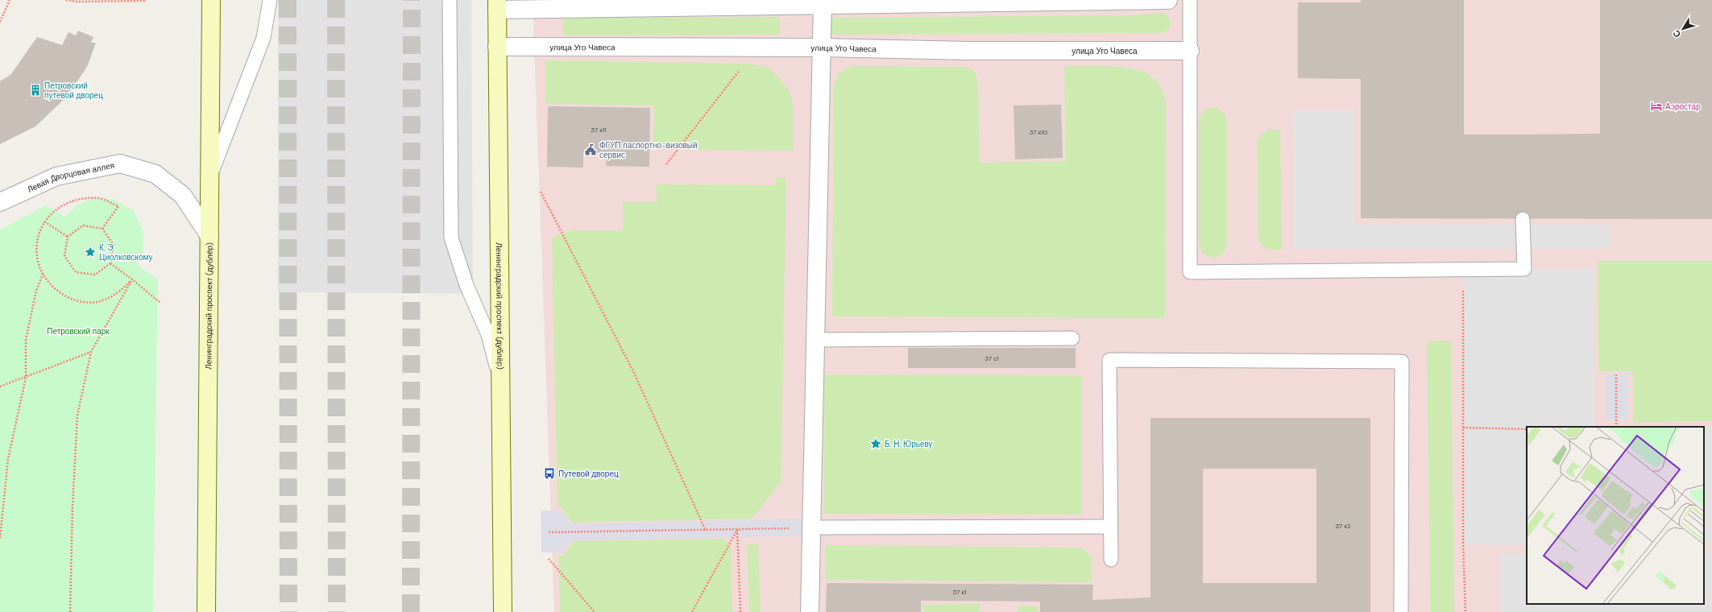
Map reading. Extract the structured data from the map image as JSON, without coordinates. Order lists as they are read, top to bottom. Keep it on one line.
{"streets":{"main road":["Ленинградский проспект (дублёр)"],"street":["улица Уго Чавеса","Левая Дворцовая аллея"]},"crossings":[["улица Уго Чавеса","Ленинградский проспект (дублёр)"],["Левая Дворцовая аллея","Ленинградский проспект (дублёр)"]],"parks":["Петровский парк"],"places":{"building":["Петровский путевой дворец"],"hotel":["Аэростар"],"public building":["ФГУП паспортно-визовый сервис"],"place":["К. Э. Циолковскому","Б. Н. Юрьеву"],"bus stop":["Путевой дворец"]},"house_numbers":["37 к11","37 к10","37 с1","37 к2","37 к1"],"north":"bottom left"}
